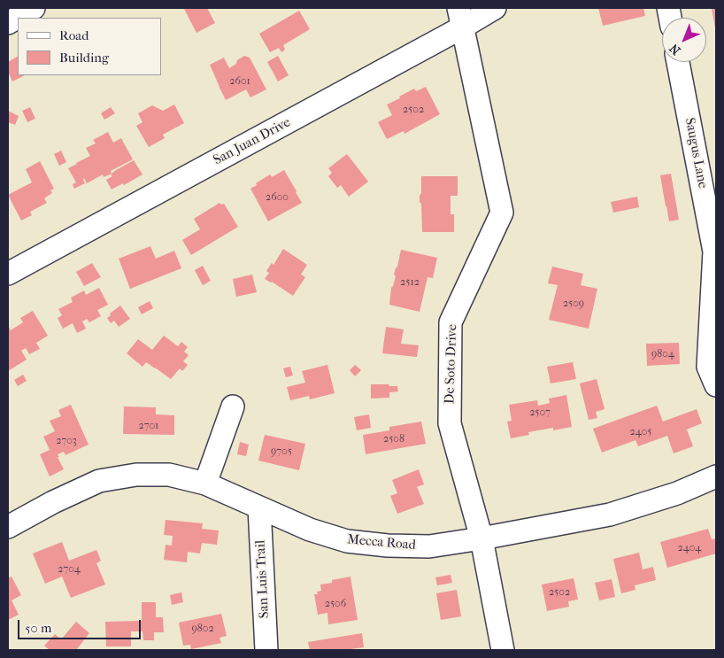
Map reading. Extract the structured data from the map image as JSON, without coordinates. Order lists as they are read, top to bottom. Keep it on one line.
{"streets":{"street":["San Juan Drive","Saugus Lane","De Soto Drive","Mecca Road","San Luis Trail"]},"crossings":[["San Juan Drive","De Soto Drive"],["De Soto Drive","Mecca Road"],["Mecca Road","San Luis Trail"]],"house_numbers":["2601","2502","2600","2512","2509","9804","2507","2701","2405","2508","2703","9705","2404","2704","2502","2506","9802"],"legend":["Road","Building"],"scale_bar":"50 m","north":"bottom left"}
